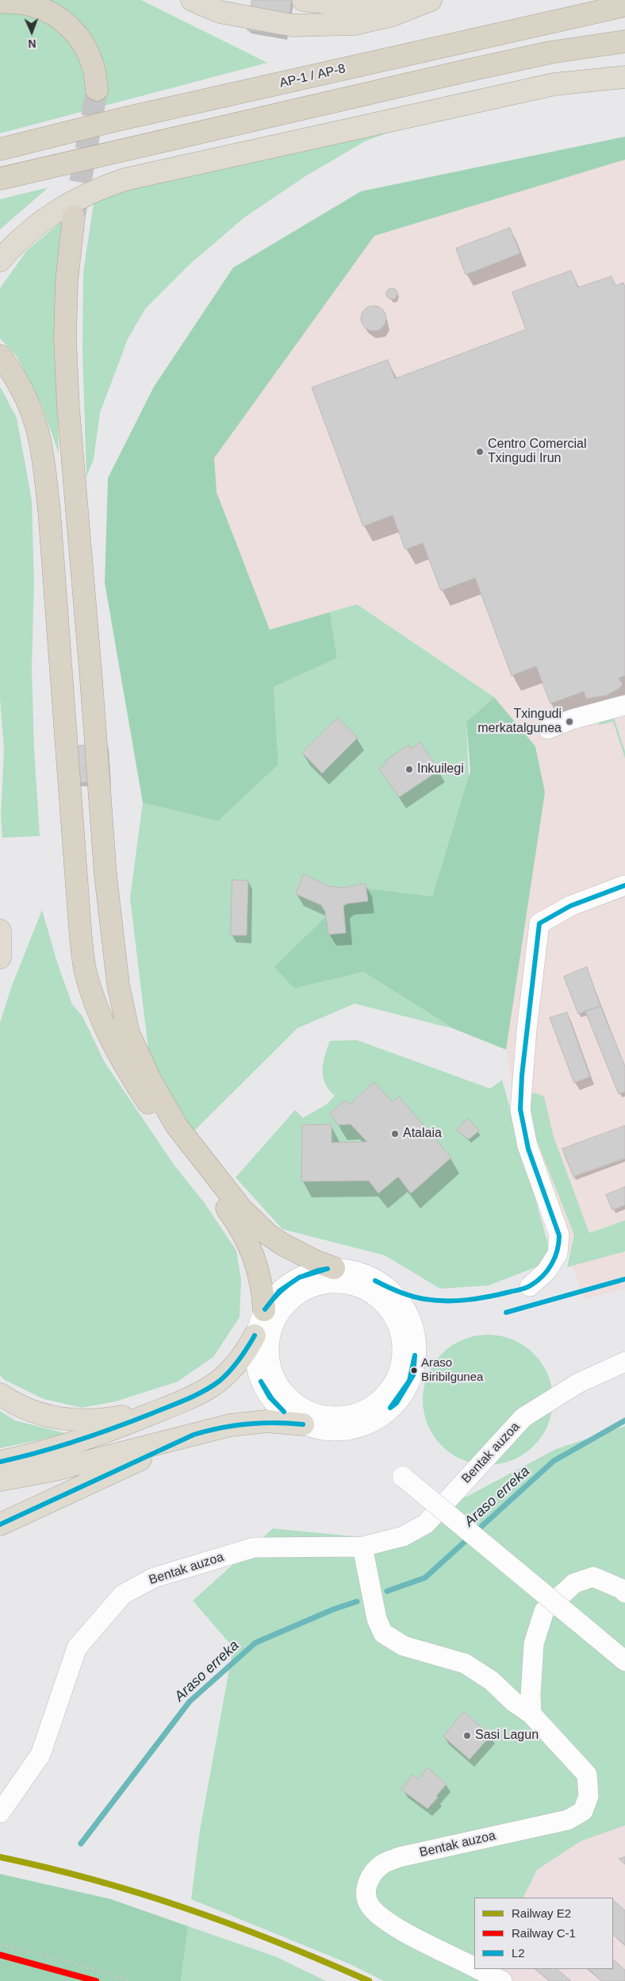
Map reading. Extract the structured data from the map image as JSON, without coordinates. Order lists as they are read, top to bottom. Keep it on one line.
{"streets":{"highway":["AP-1 / AP-8"],"street":["Bentak auzoa"]},"water":["Araso erreka"],"places":["Centro Comercial Txingudi Irun","Txingudi merkatalgunea","Inkuilegi","Atalaia","Araso Biribilgunea","Sasi Lagun"],"lines":["transit line L2","rail line E2","rail line C-1"],"legend":["Railway E2","Railway C-1","L2"],"north":"bottom"}
